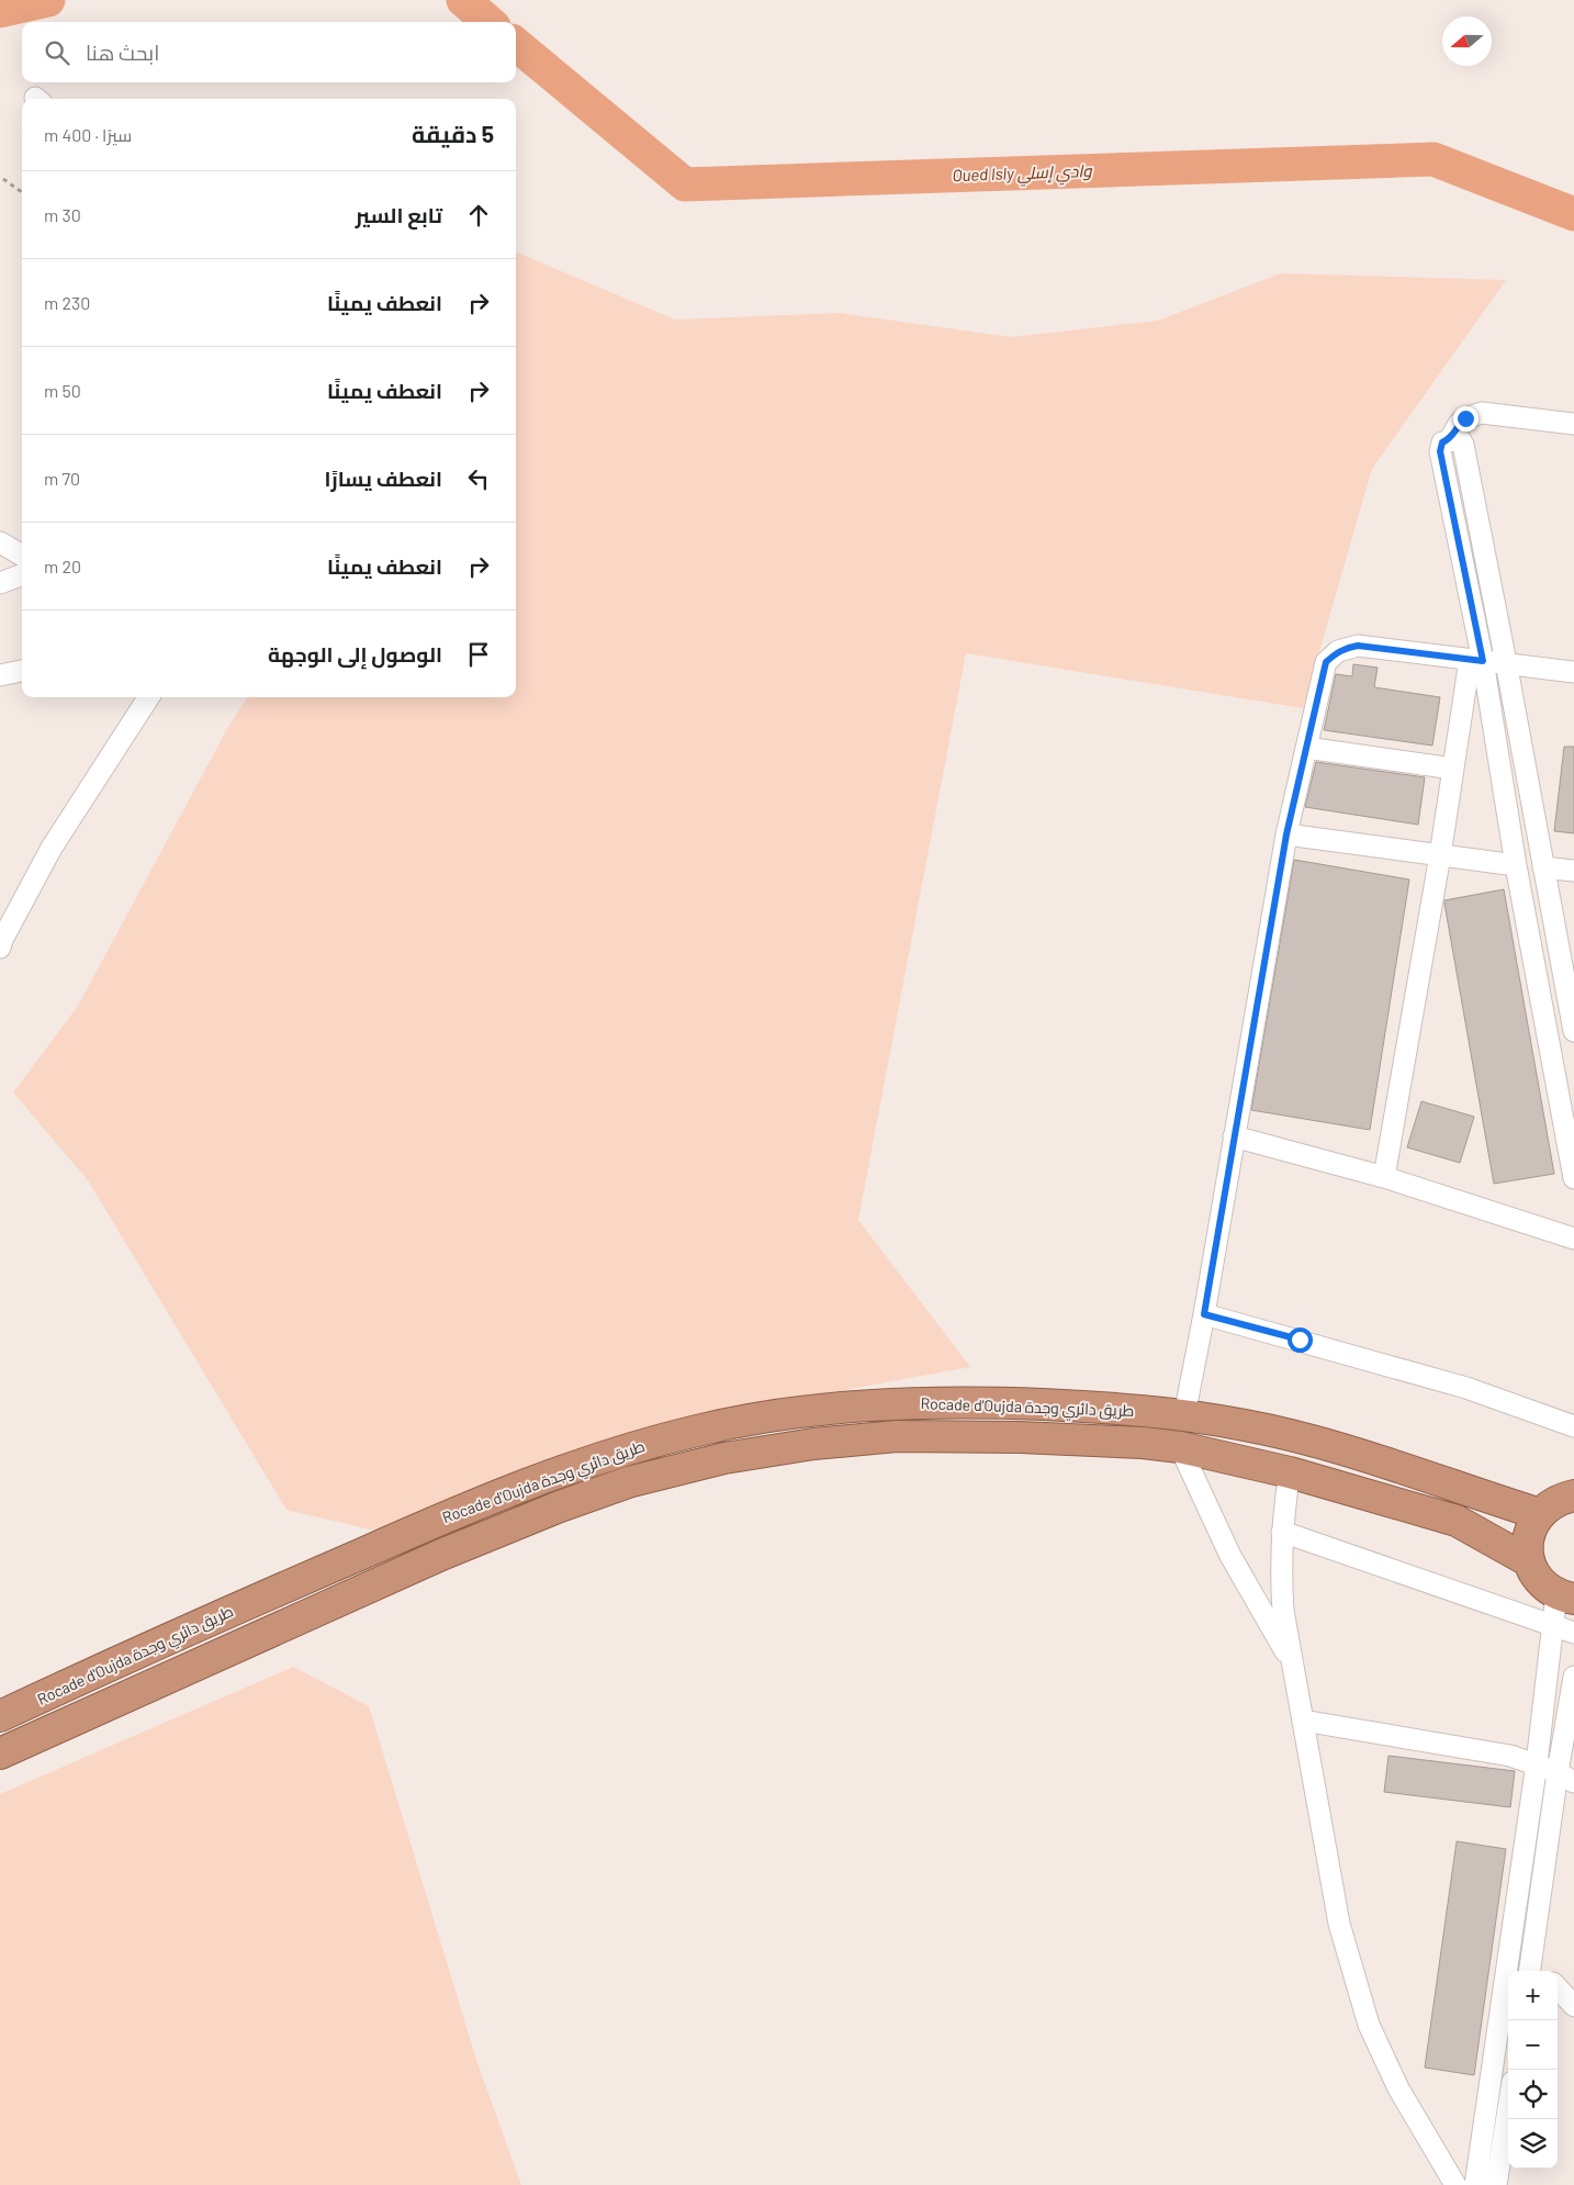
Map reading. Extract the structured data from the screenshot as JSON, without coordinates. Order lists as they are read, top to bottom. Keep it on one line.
{"streets":{"highway":["Rocade d'Oujda طريق دائري وجدة"]},"water":["Oued Isly وادي إسلي"],"north":"left","page":{"search":"ابحث هنا","heading":["5 دقيقة","سيرًا · 400 m"],"list":[["تابع السير","30 m"],["انعطف يمينًا","230 m"],["انعطف يمينًا","50 m"],["انعطف يسارًا","70 m"],["انعطف يمينًا","20 m"],"الوصول إلى الوجهة"],"map_buttons":["+","−"]}}
